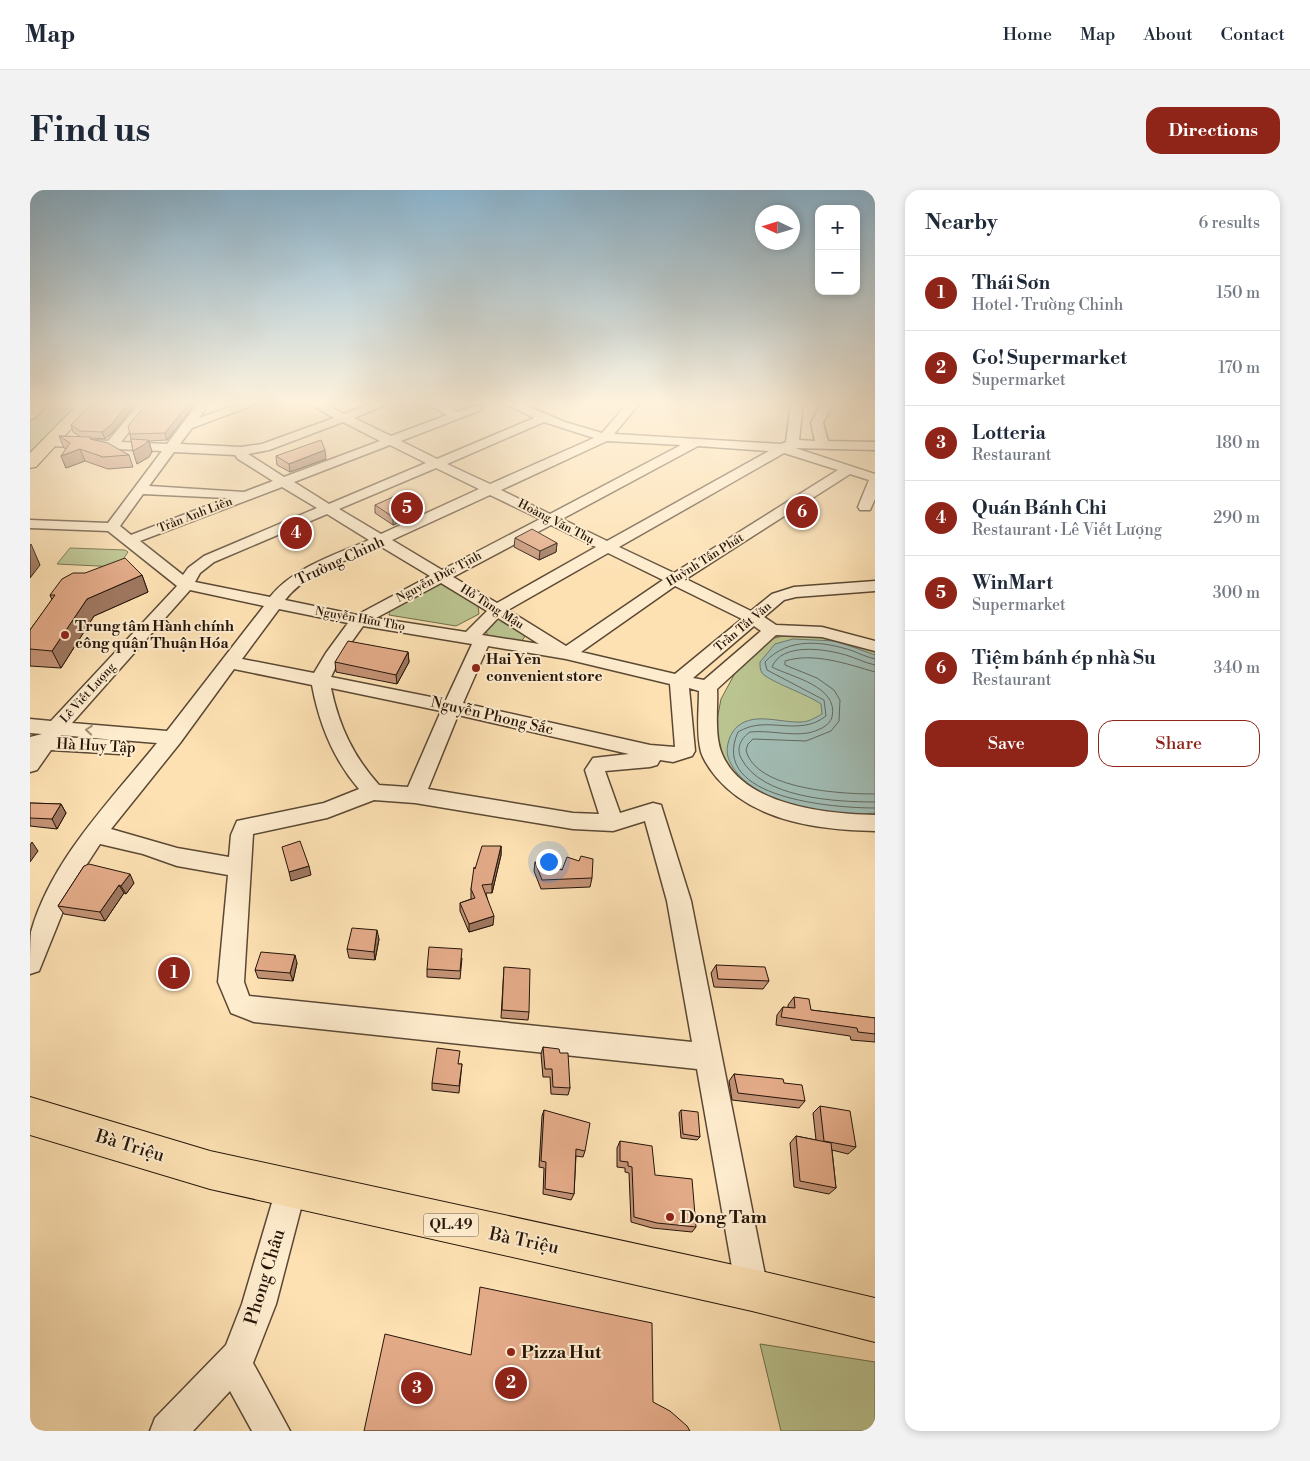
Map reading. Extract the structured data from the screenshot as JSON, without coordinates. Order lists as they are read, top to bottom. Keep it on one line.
{"streets":{"main road":["Bà Triệu","QL.49"],"street":["Trần Anh Liên","Hoàng Văn Thụ","Huỳnh Tấn Phát","Trường Chinh","Nguyễn Đức Tịnh","Hồ Tùng Mậu","Nguyễn Hữu Thọ","Trần Tất Văn","Lê Viết Lượng","Nguyễn Phong Sắc","Hà Huy Tập","Phong Châu"]},"crossings":[["Trần Anh Liên","Hồ Tùng Mậu"],["Trần Anh Liên","Nguyễn Hữu Thọ"],["Hoàng Văn Thụ","Huỳnh Tấn Phát"],["Hoàng Văn Thụ","Trường Chinh"],["Hoàng Văn Thụ","Nguyễn Đức Tịnh"],["Hoàng Văn Thụ","Trần Tất Văn"],["Hoàng Văn Thụ","Lê Viết Lượng"],["Huỳnh Tấn Phát","Hồ Tùng Mậu"],["Huỳnh Tấn Phát","Nguyễn Hữu Thọ"],["Trường Chinh","Hồ Tùng Mậu"],["Trường Chinh","Nguyễn Hữu Thọ"],["Trường Chinh","Nguyễn Phong Sắc"],["Trường Chinh","Hà Huy Tập"],["Nguyễn Đức Tịnh","Hồ Tùng Mậu"],["Nguyễn Đức Tịnh","Nguyễn Hữu Thọ"],["Nguyễn Đức Tịnh","Nguyễn Phong Sắc"],["Hồ Tùng Mậu","Nguyễn Hữu Thọ"],["Hồ Tùng Mậu","Lê Viết Lượng"],["Nguyễn Hữu Thọ","Trần Tất Văn"],["Nguyễn Hữu Thọ","Lê Viết Lượng"],["Lê Viết Lượng","Hà Huy Tập"],["Bà Triệu","Phong Châu"]],"places":["Trung tâm Hành chính công quận Thuận Hóa","Hai Yen convenient store","Dong Tam","Pizza Hut"],"north":"left","page":{"header":"Map","nav":["Home","Map","About","Contact"],"buttons":["Directions",["Save","Share"]],"title":"Find us","heading":["Nearby","6 results"],"map_buttons":["+","−"],"list":[{"mark":"1","name":"Thái Sơn","note":"Hotel · Trường Chinh","value":"150 m"},{"mark":"2","name":"Go! Supermarket","note":"Supermarket","value":"170 m"},{"mark":"3","name":"Lotteria","note":"Restaurant","value":"180 m"},{"mark":"4","name":"Quán Bánh Chi","note":"Restaurant · Lê Viết Lượng","value":"290 m"},{"mark":"5","name":"WinMart","note":"Supermarket","value":"300 m"},{"mark":"6","name":"Tiệm bánh ép nhà Su","note":"Restaurant","value":"340 m"}],"pins":["5","6","4","1","2","3"]}}
